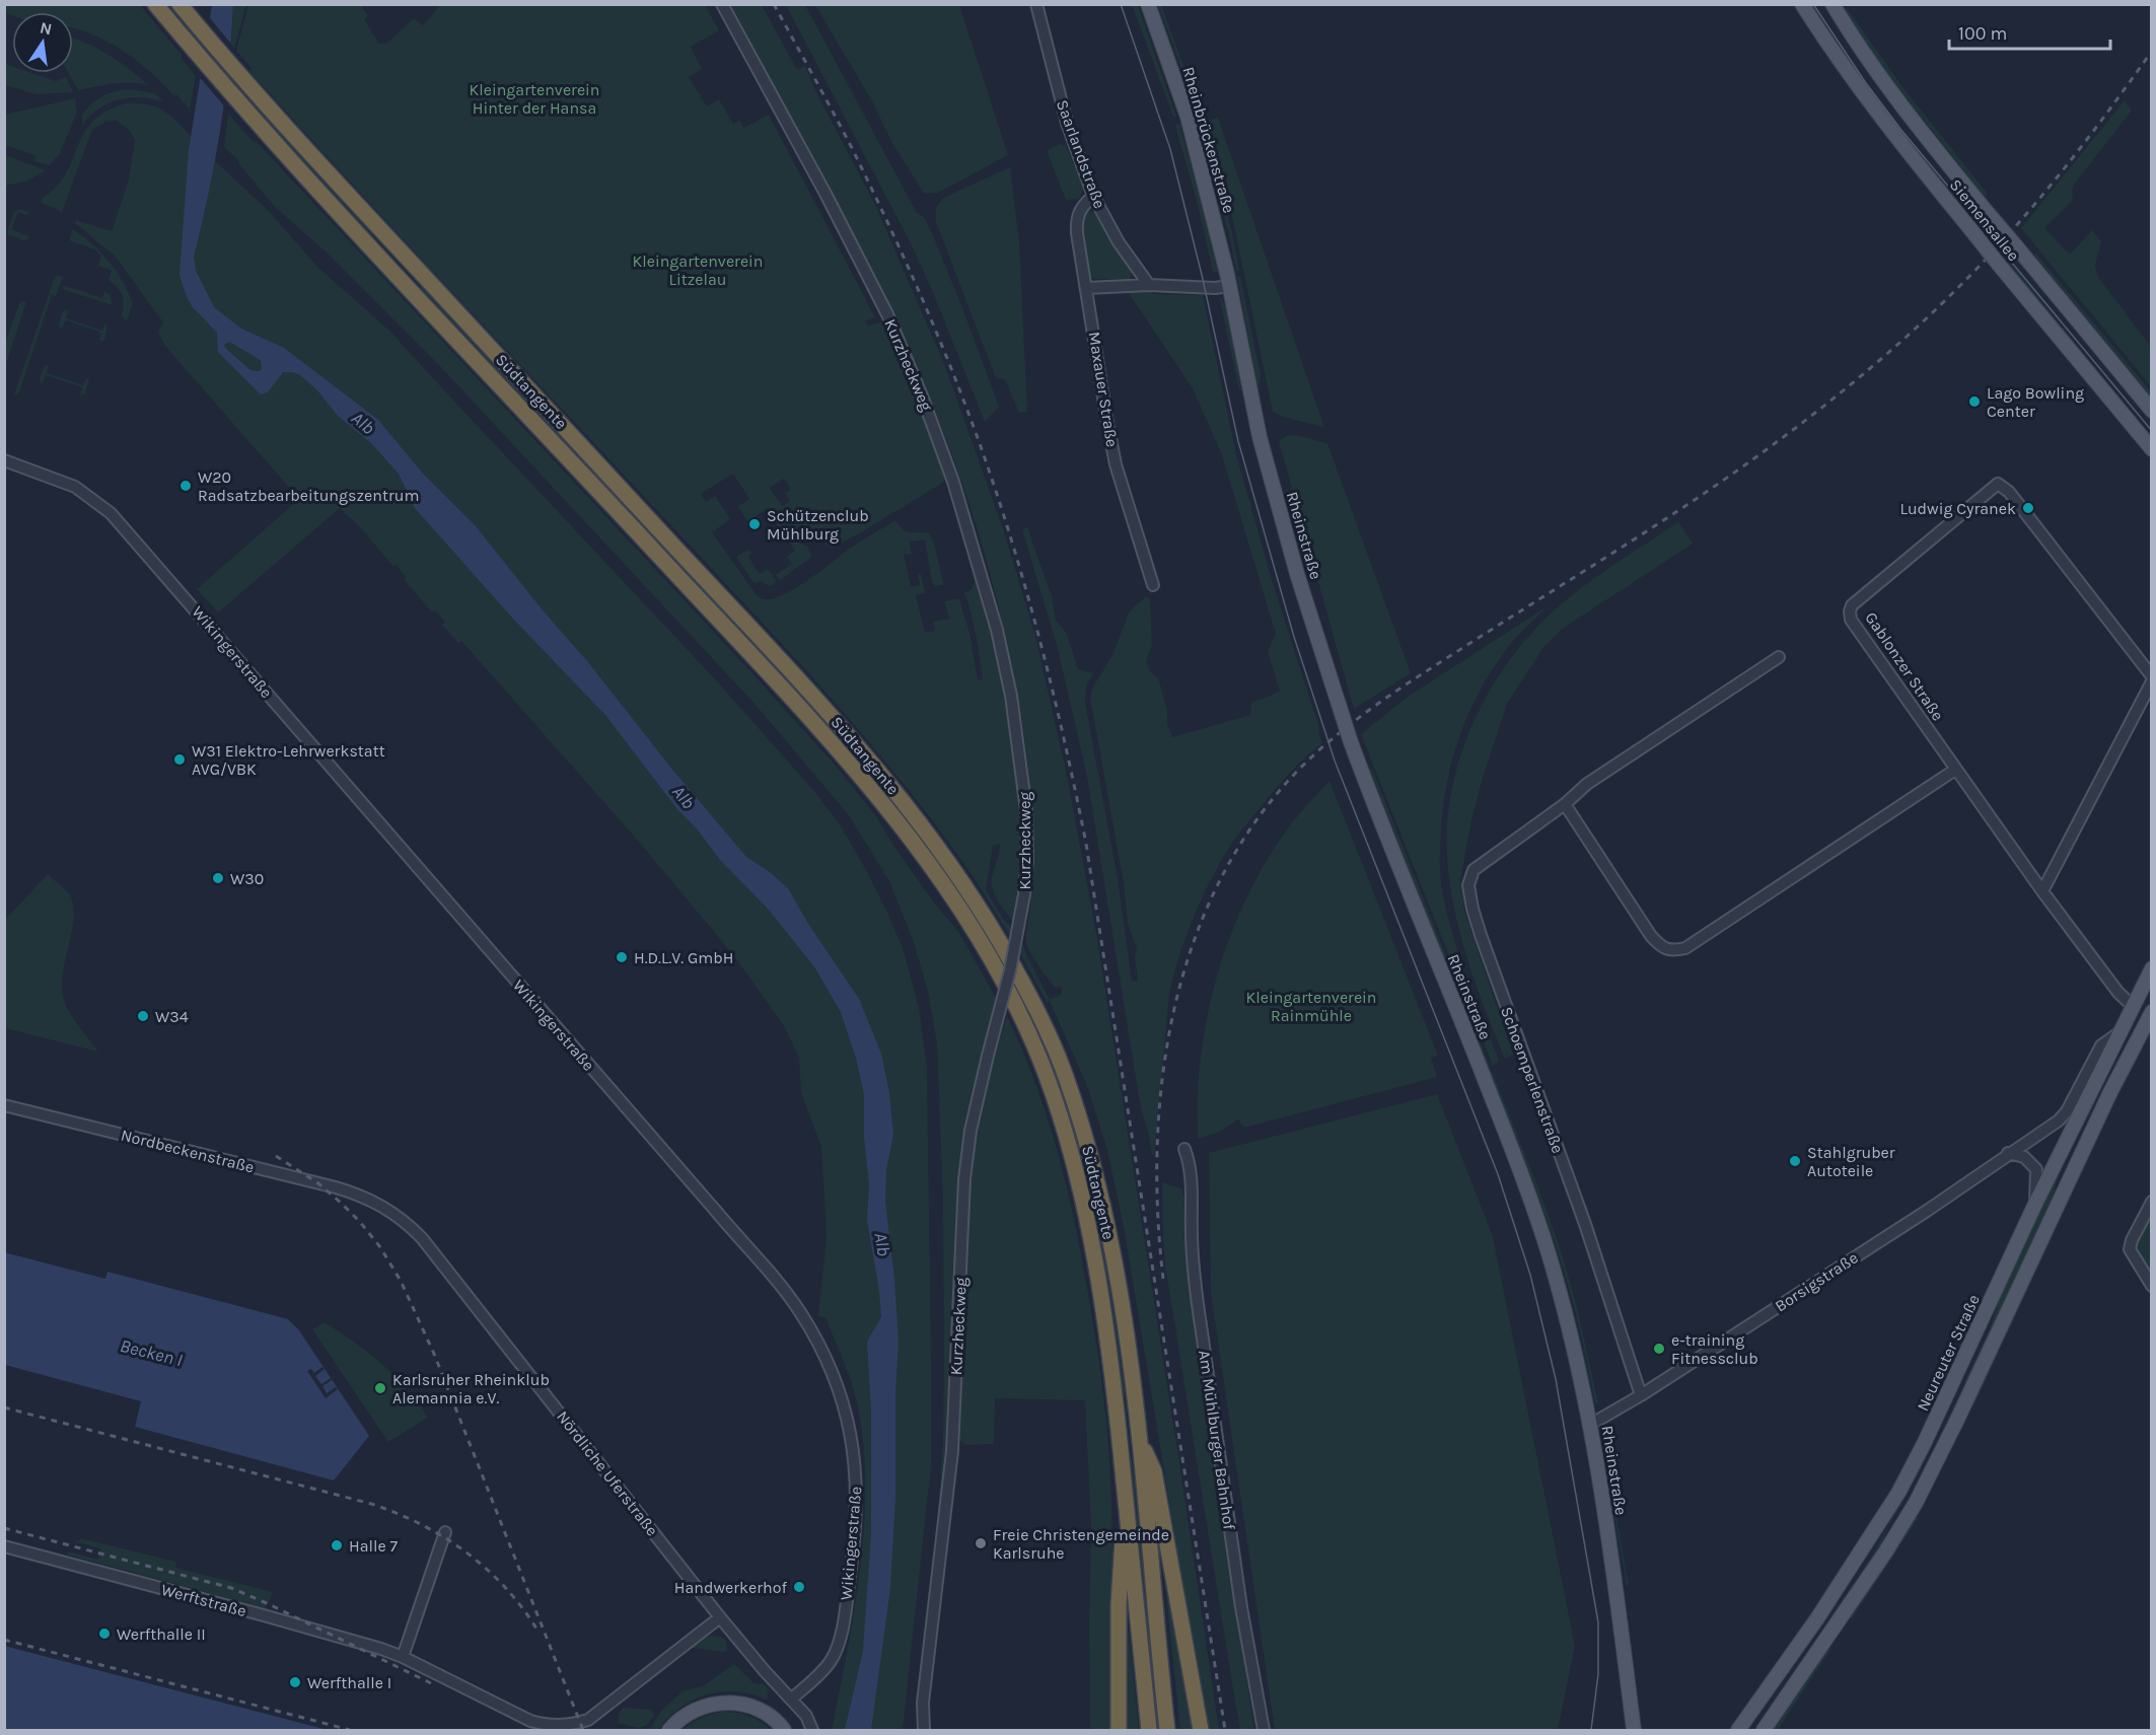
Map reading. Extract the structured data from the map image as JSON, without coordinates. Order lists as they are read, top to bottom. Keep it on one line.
{"streets":{"highway":["Südtangente"],"main road":["Rheinbrückenstraße","Siemensallee","Rheinstraße","Gablonzer Straße","Neureuter Straße"],"street":["Saarlandstraße","Kurzheckweg","Maxauer Straße","Wikingerstraße","Schoemperlenstraße","Nordbeckenstraße","Borsigstraße","Am Mühlburger Bahnhof","Nördliche Uferstraße","Werftstraße"]},"crossings":[["Rheinbrückenstraße","Rheinstraße"],["Saarlandstraße","Maxauer Straße"],["Rheinstraße","Borsigstraße"],["Wikingerstraße","Nördliche Uferstraße"],["Gablonzer Straße","Neureuter Straße"],["Schoemperlenstraße","Borsigstraße"],["Nordbeckenstraße","Nördliche Uferstraße"],["Borsigstraße","Neureuter Straße"],["Nördliche Uferstraße","Werftstraße"]],"water":["Alb","Becken I"],"parks":["Kleingartenverein Hinter der Hansa","Kleingartenverein Litzelau","Kleingartenverein Rainmühle"],"places":["Lago Bowling Center","W20 Radsatzbearbeitungszentrum","Ludwig Cyranek","Schützenclub Mühlburg","W31 Elektro-Lehrwerkstatt AVG/VBK","W30","H.D.L.V. GmbH","W34","Stahlgruber Autoteile","e-training Fitnessclub","Karlsruher Rheinklub Alemannia e.V.","Freie Christengemeinde Karlsruhe","Halle 7","Handwerkerhof","Werfthalle II","Werfthalle I"],"scale_bar":"100 m","north":"top"}
